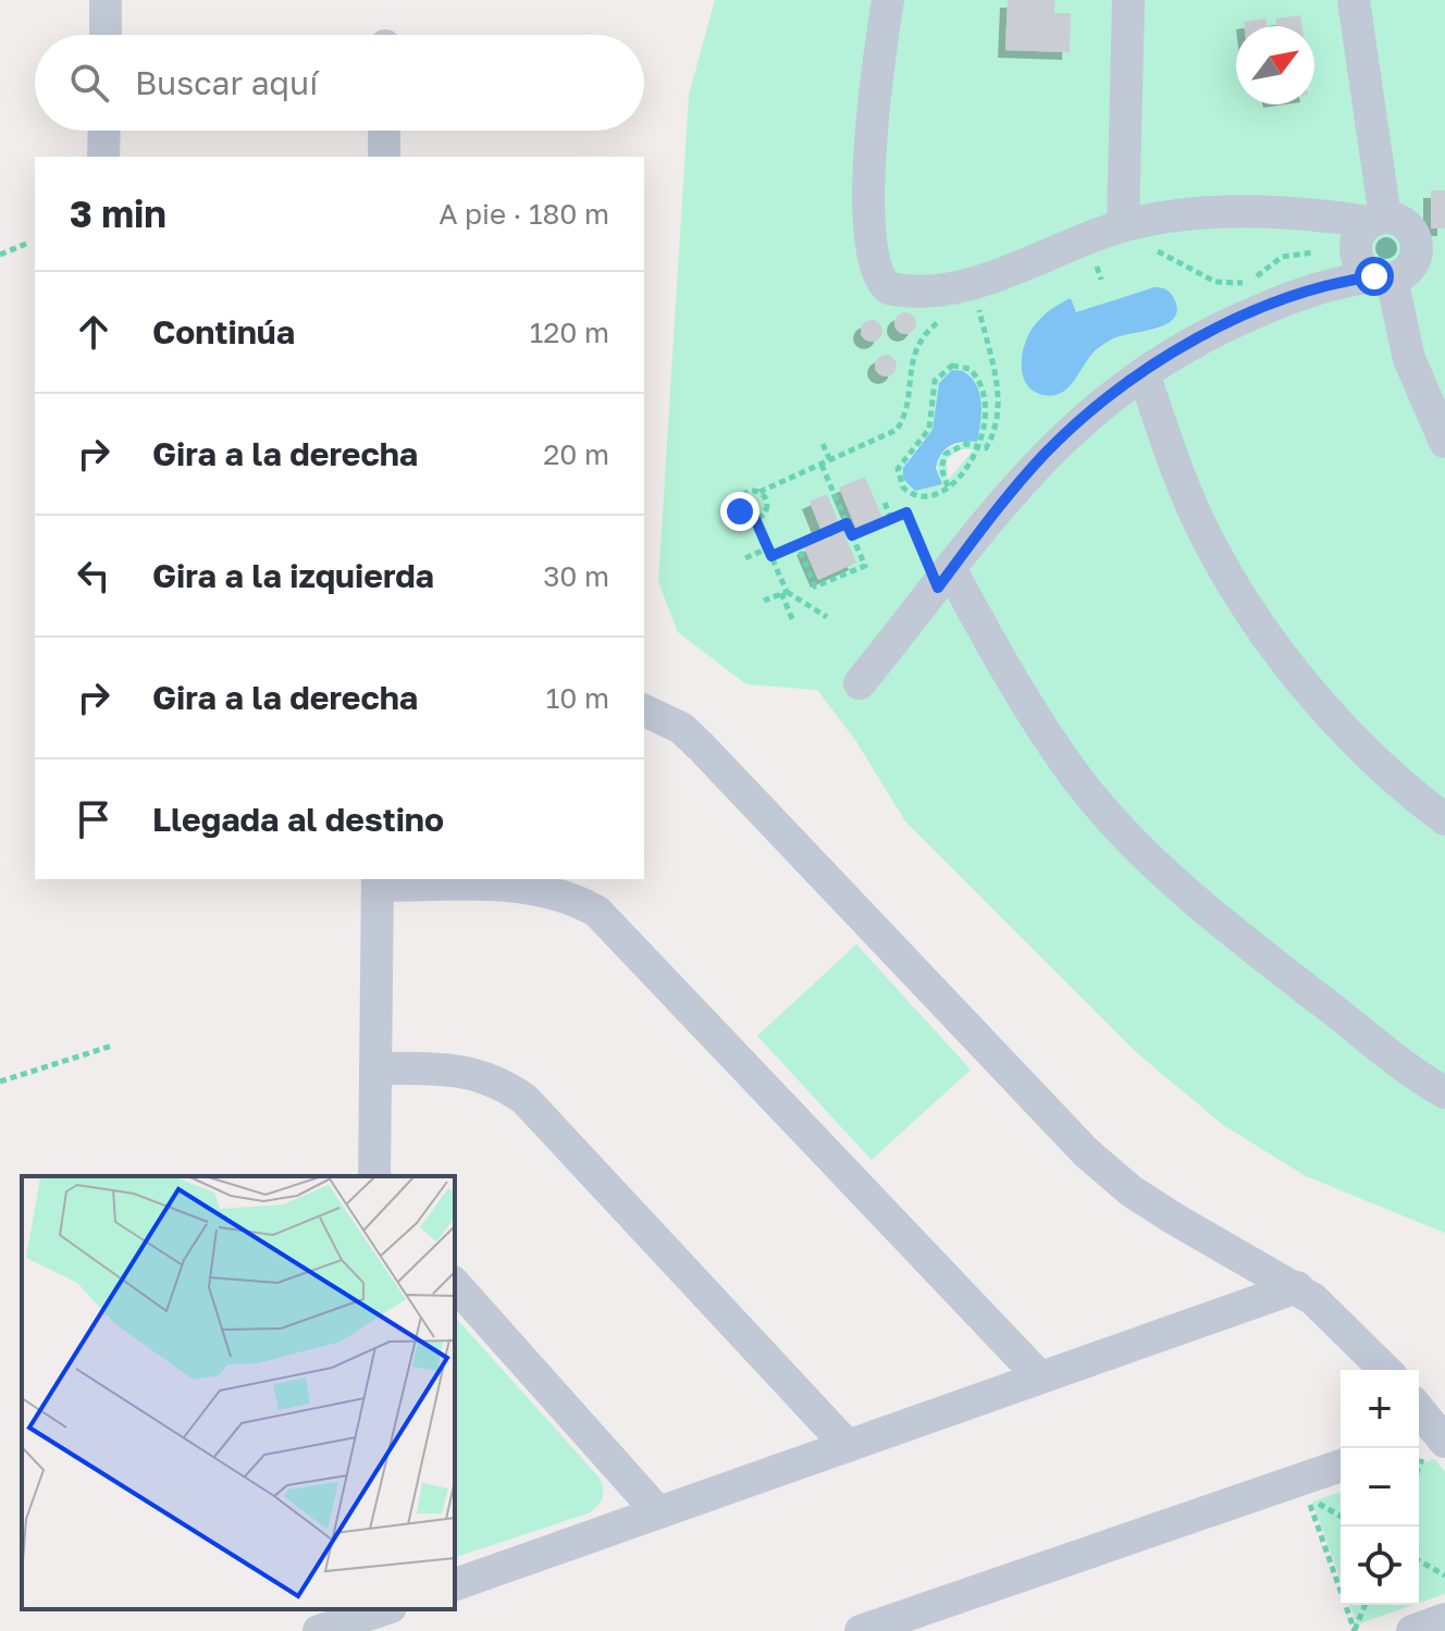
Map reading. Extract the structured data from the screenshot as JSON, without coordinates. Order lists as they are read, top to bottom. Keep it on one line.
{"north":"top right","page":{"search":"Buscar aquí","heading":["3 min","A pie · 180 m"],"list":[["Continúa","120 m"],["Gira a la derecha","20 m"],["Gira a la izquierda","30 m"],["Gira a la derecha","10 m"],"Llegada al destino"],"map_buttons":["+","−"]}}
